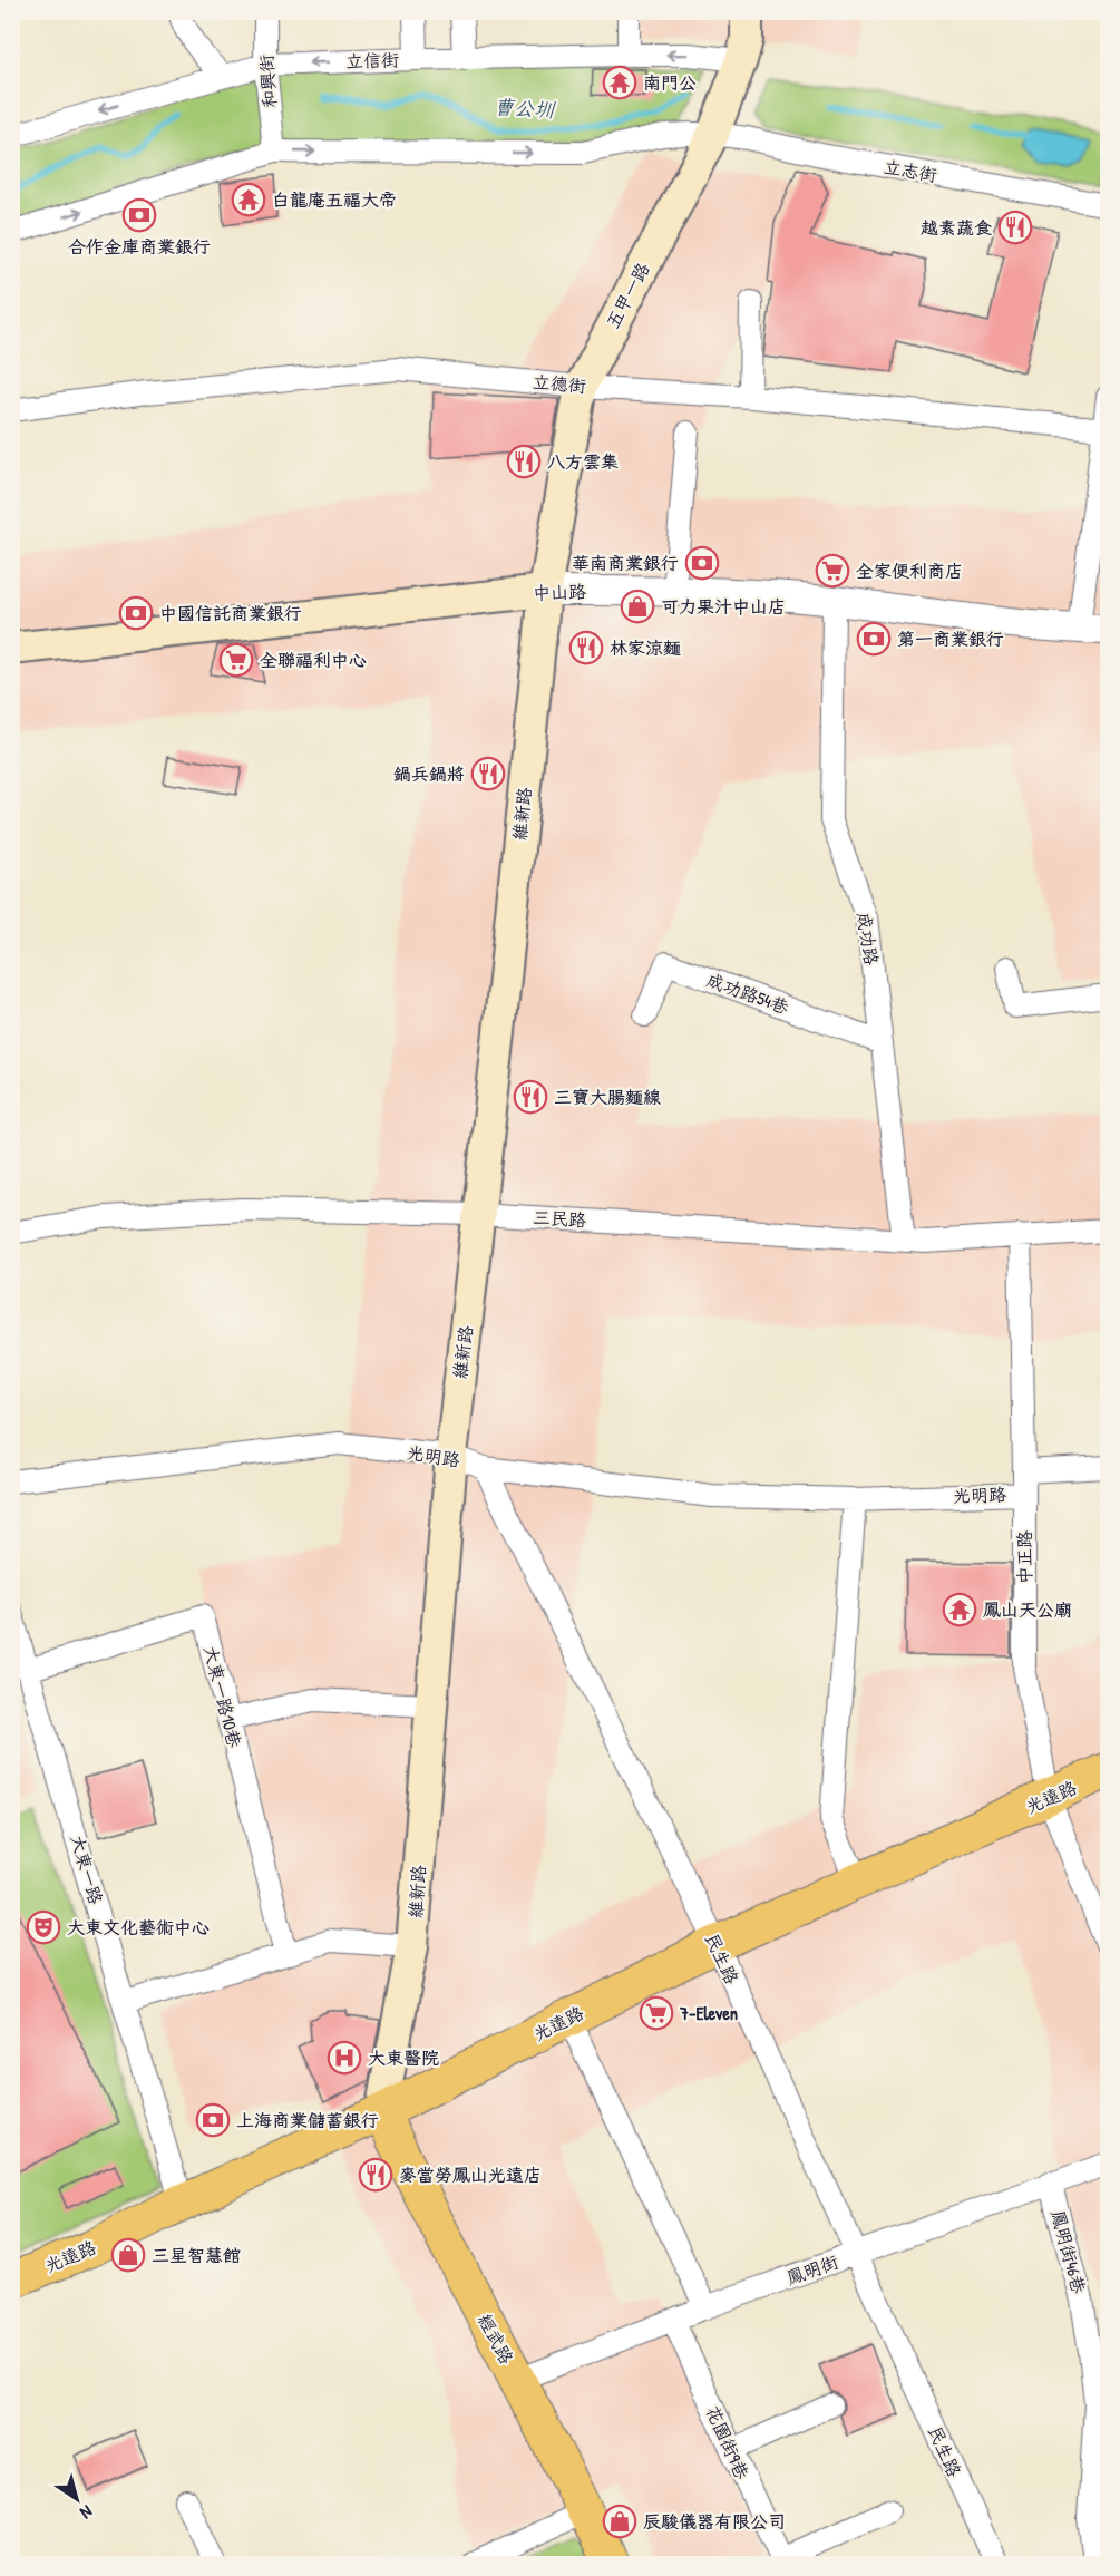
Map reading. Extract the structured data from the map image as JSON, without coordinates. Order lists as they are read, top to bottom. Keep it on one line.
{"streets":{"main road":["五甲一路","中山路","維新路","光遠路","經武路"],"street":["立信街","和興街","立志街","立德街","成功路","成功路54巷","三民路","光明路","中正路","大東一路10巷","大東一路","民生路","鳳明街46巷","鳳明街","花園街9巷"]},"crossings":[["立信街","和興街"],["立信街","五甲一路"],["立志街","五甲一路"],["五甲一路","立德街"],["五甲一路","中山路"],["五甲一路","維新路"],["中山路","維新路"],["中山路","成功路"],["維新路","三民路"],["維新路","光明路"],["維新路","光遠路"],["維新路","經武路"],["成功路","成功路54巷"],["成功路","三民路"],["三民路","中正路"],["光明路","中正路"],["光明路","民生路"],["中正路","光遠路"],["大東一路10巷","大東一路"],["光遠路","大東一路"],["光遠路","民生路"],["光遠路","經武路"],["民生路","鳳明街"],["鳳明街46巷","鳳明街"],["鳳明街","經武路"],["鳳明街","花園街9巷"]],"water":["曹公圳"],"places":{"temple":["南門公","白龍庵五福大帝","鳳山天公廟"],"bank":["合作金庫商業銀行","華南商業銀行","中國信託商業銀行","第一商業銀行","上海商業儲蓄銀行"],"restaurant":["越素蔬食","八方雲集","林家涼麵","鍋兵鍋將","三寶大腸麵線","麥當勞鳳山光遠店"],"supermarket":["全家便利商店","全聯福利中心","7-Eleven"],"shop":["可力果汁中山店","三星智慧館","辰駿儀器有限公司"],"theatre":["大東文化藝術中心"],"hospital":["大東醫院"]},"north":"bottom right"}
